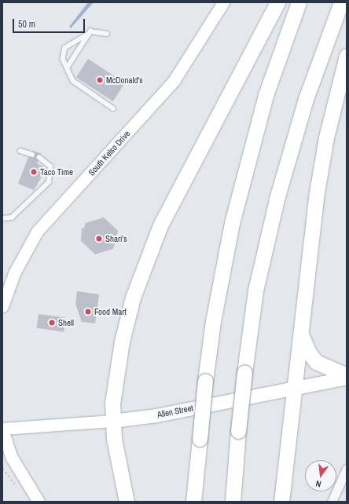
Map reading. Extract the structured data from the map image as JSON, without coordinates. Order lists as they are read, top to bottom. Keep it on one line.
{"streets":{"main road":["South Kelso Drive","Allen Street"]},"places":["McDonald's","Taco Time","Shari's","Food Mart","Shell"],"scale_bar":"50 m","north":"bottom"}
